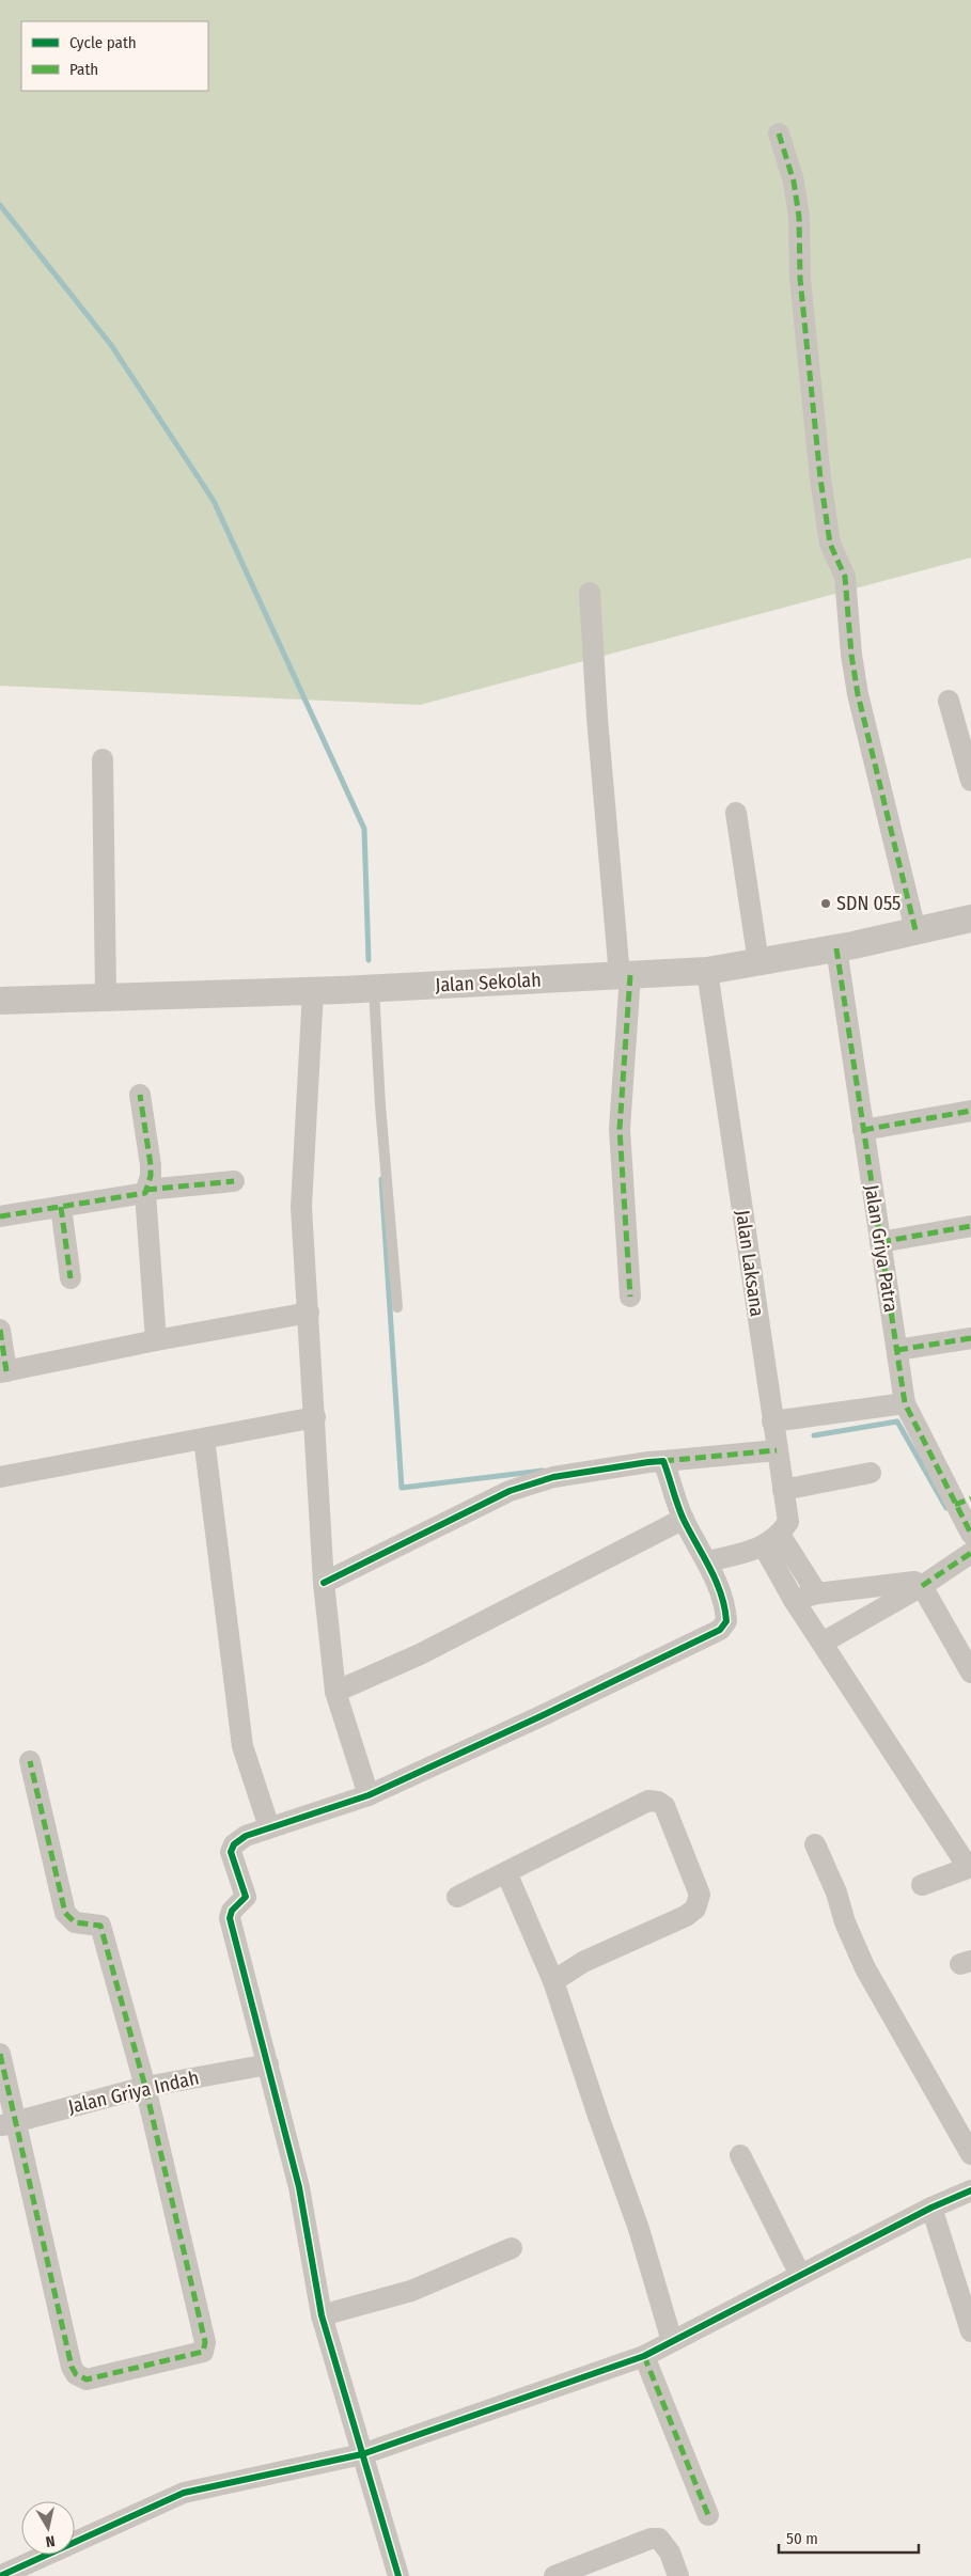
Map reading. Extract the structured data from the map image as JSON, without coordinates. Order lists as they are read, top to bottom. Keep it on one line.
{"streets":{"street":["Jalan Sekolah","Jalan Griya Patra","Jalan Laksana","Jalan Griya Indah"]},"crossings":[["Jalan Sekolah","Jalan Griya Patra"],["Jalan Sekolah","Jalan Laksana"]],"places":["SDN 055"],"legend":["Cycle path","Path"],"scale_bar":"50 m","north":"bottom"}
